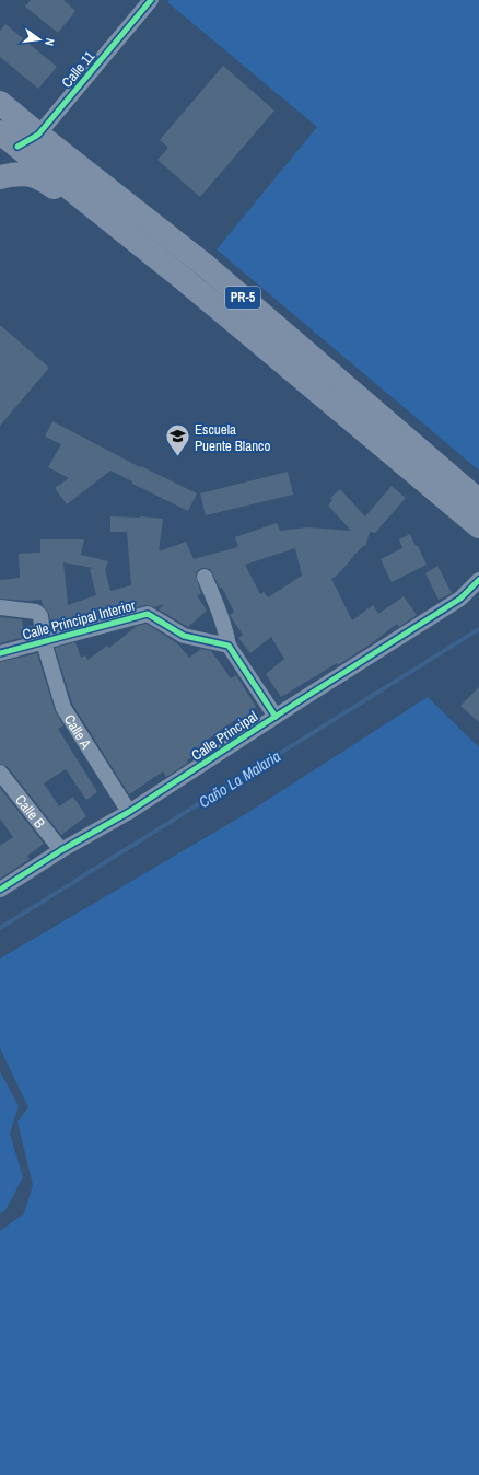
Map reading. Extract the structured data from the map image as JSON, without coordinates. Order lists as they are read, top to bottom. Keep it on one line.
{"streets":{"main road":["PR-5"],"street":["Calle 11","Calle Principal Interior","Calle A","Calle Principal","Calle B"]},"crossings":[["Calle 11","PR-5"],["Calle Principal Interior","Calle A"],["Calle A","Calle Principal"],["Calle Principal","Calle B"]],"water":["Caño La Malaria"],"places":{"school or university":["Escuela Puente Blanco"]},"north":"right"}
